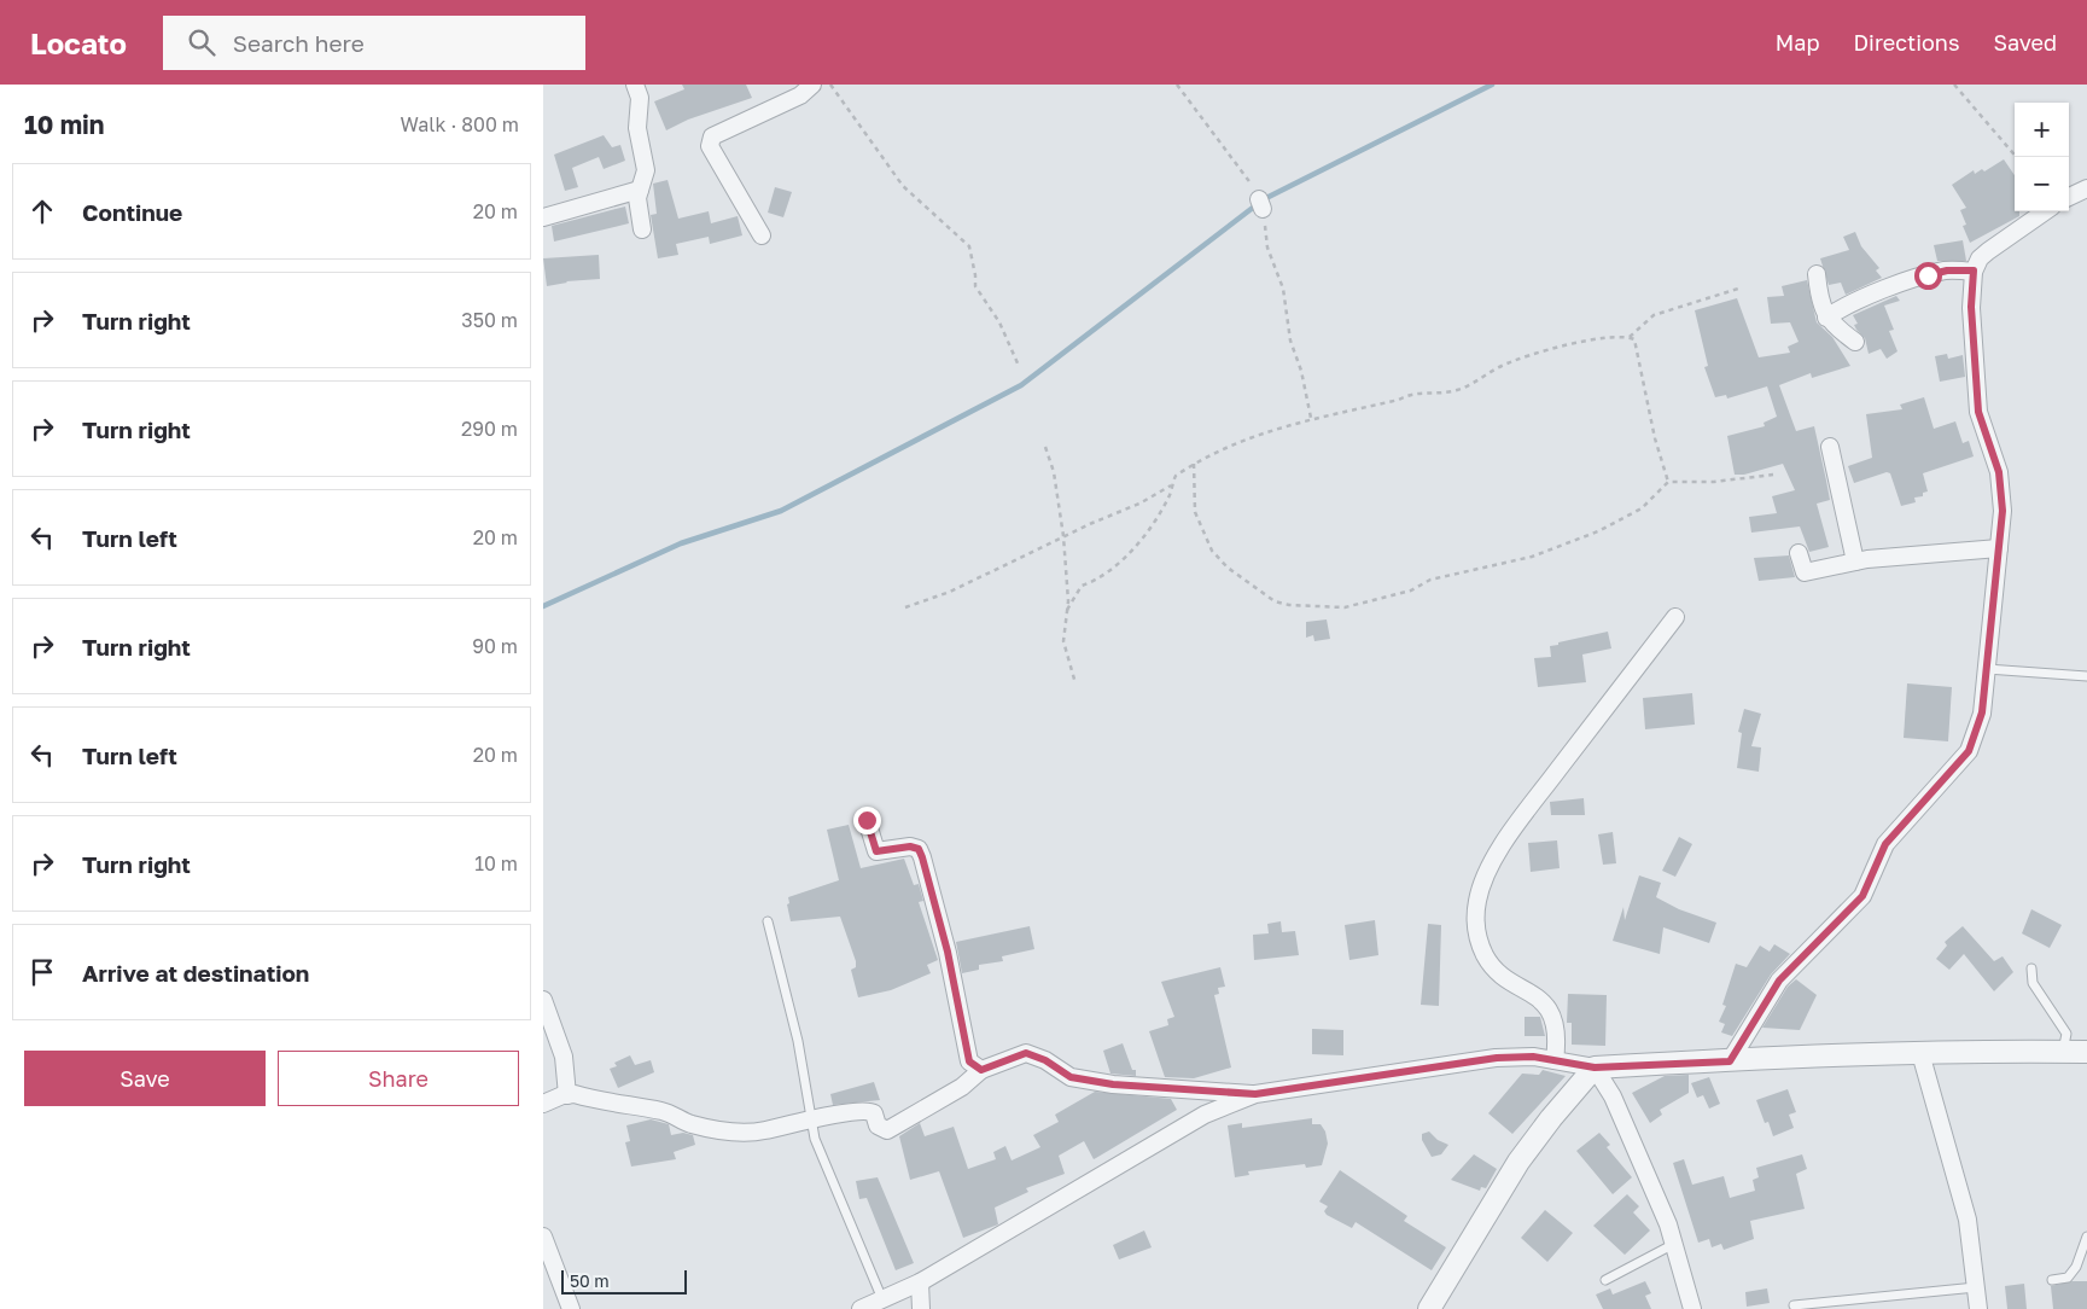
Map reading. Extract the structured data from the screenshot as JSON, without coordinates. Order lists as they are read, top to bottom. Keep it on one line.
{"scale_bar":"50 m","page":{"header":"Locato","search":"Search here","nav":["Map","Directions","Saved"],"heading":["10 min","Walk · 800 m"],"map_buttons":["+","−"],"list":[["Continue","20 m"],["Turn right","350 m"],["Turn right","290 m"],["Turn left","20 m"],["Turn right","90 m"],["Turn left","20 m"],["Turn right","10 m"],"Arrive at destination"],"buttons":["Save","Share"],"scale":"50 m"}}
